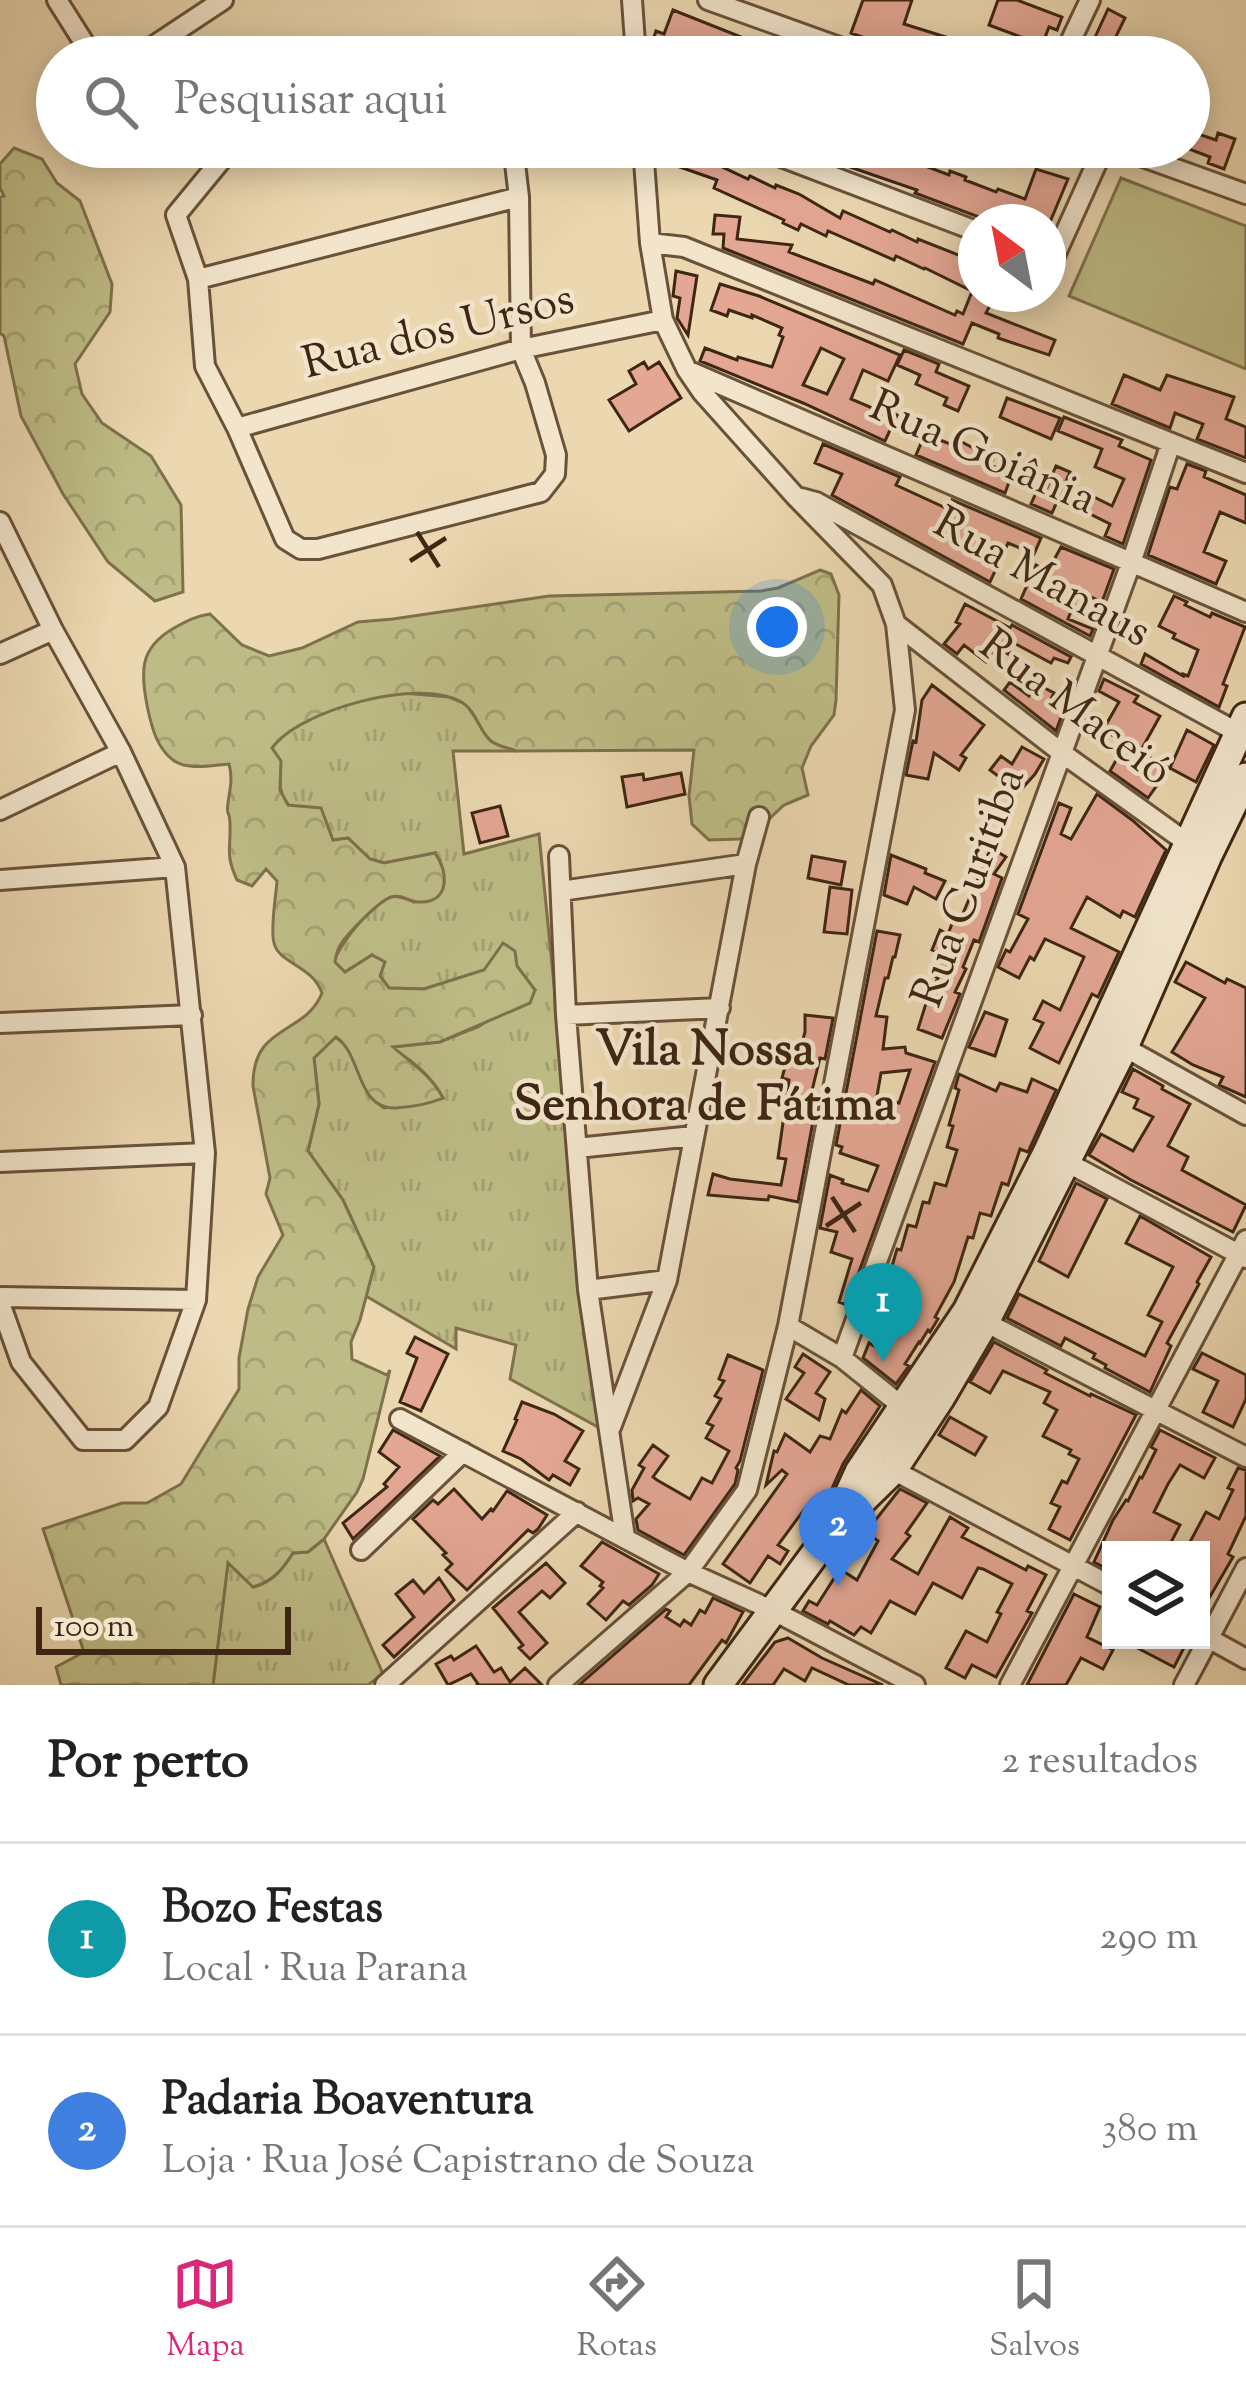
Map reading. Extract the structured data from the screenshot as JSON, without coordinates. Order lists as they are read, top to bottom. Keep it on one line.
{"streets":{"street":["Rua dos Ursos","Rua Goiânia","Rua Manaus","Rua Maceió","Rua Curitiba"]},"crossings":[["Rua Goiânia","Rua Curitiba"],["Rua Manaus","Rua Curitiba"],["Rua Maceió","Rua Curitiba"]],"districts":["Vila Nossa Senhora de Fátima"],"scale_bar":"100 m","north":"top left","page":{"search":"Pesquisar aqui","pins":["1","2"],"scale":"100 m","heading":["Por perto","2 resultados"],"list":[{"mark":"1","name":"Bozo Festas","note":"Local · Rua Parana","value":"290 m"},{"mark":"2","name":"Padaria Boaventura","note":"Loja · Rua José Capistrano de Souza","value":"380 m"}],"nav":["Mapa","Rotas","Salvos"]}}
